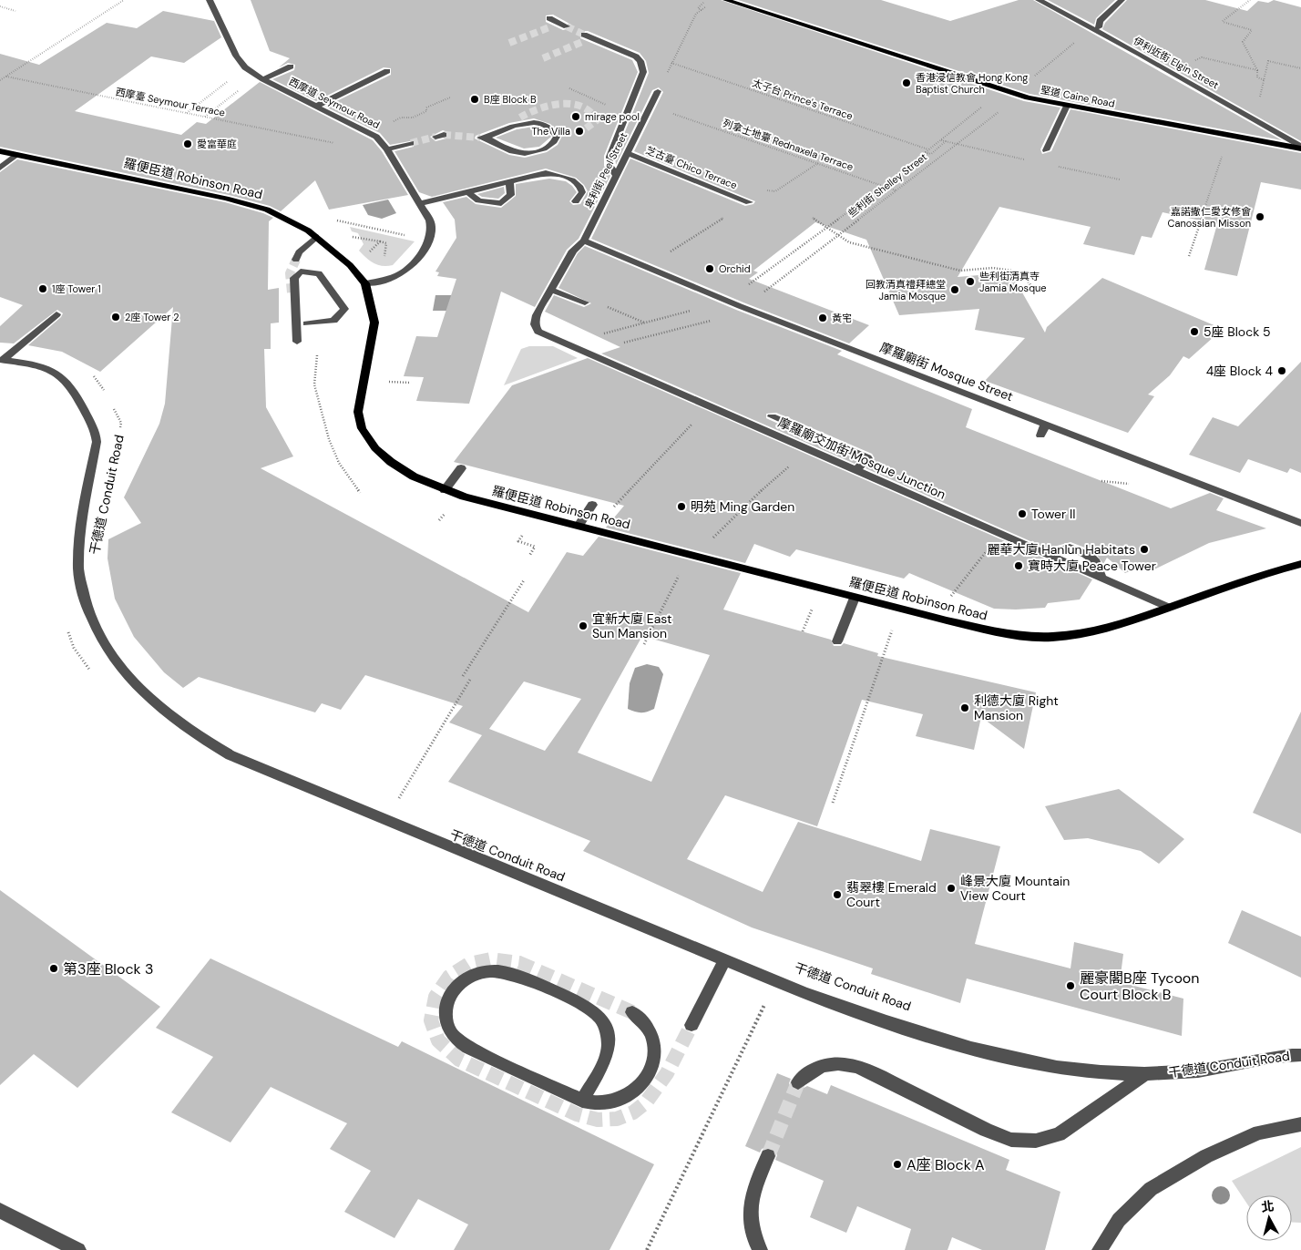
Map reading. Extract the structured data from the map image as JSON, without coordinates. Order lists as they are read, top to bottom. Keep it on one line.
{"streets":{"main road":["堅道 Caine Road","羅便臣道 Robinson Road"],"street":["伊利近街 Elgin Street","西摩道 Seymour Road","芝古臺 Chico Terrace","卑利街 Peel Street","摩羅廟街 Mosque Street","摩羅廟交加街 Mosque Junction","干德道 Conduit Road"],"path":["太子台 Prince's Terrace","西摩臺 Seymour Terrace","列拿士地臺 Rednaxela Terrace","些利街 Shelley Street"]},"crossings":[["伊利近街 Elgin Street","堅道 Caine Road"],["太子台 Prince's Terrace","些利街 Shelley Street"],["西摩道 Seymour Road","羅便臣道 Robinson Road"],["列拿士地臺 Rednaxela Terrace","些利街 Shelley Street"],["芝古臺 Chico Terrace","卑利街 Peel Street"],["卑利街 Peel Street","摩羅廟街 Mosque Street"],["卑利街 Peel Street","摩羅廟交加街 Mosque Junction"],["羅便臣道 Robinson Road","摩羅廟交加街 Mosque Junction"]],"places":["香港浸信教會 Hong Kong Baptist Church","B座 Block B","mirage pool","The Villa","愛富華庭","嘉諾撒仁愛女修會 Canossian Misson","Orchid","些利街清真寺 Jamia Mosque","1座 Tower 1","回教清真禮拜總堂 Jamia Mosque","2座 Tower 2","黃宅","5座 Block 5","4座 Block 4","明苑 Ming Garden","Tower II","麗華大廈 Hanlun Habitats","寶時大廈 Peace Tower","宜新大廈 East Sun Mansion","利德大廈 Right Mansion","峰景大廈 Mountain View Court","翡翠樓 Emerald Court","第3座 Block 3","麗豪閣B座 Tycoon Court Block B","A座 Block A"],"north":"top"}
